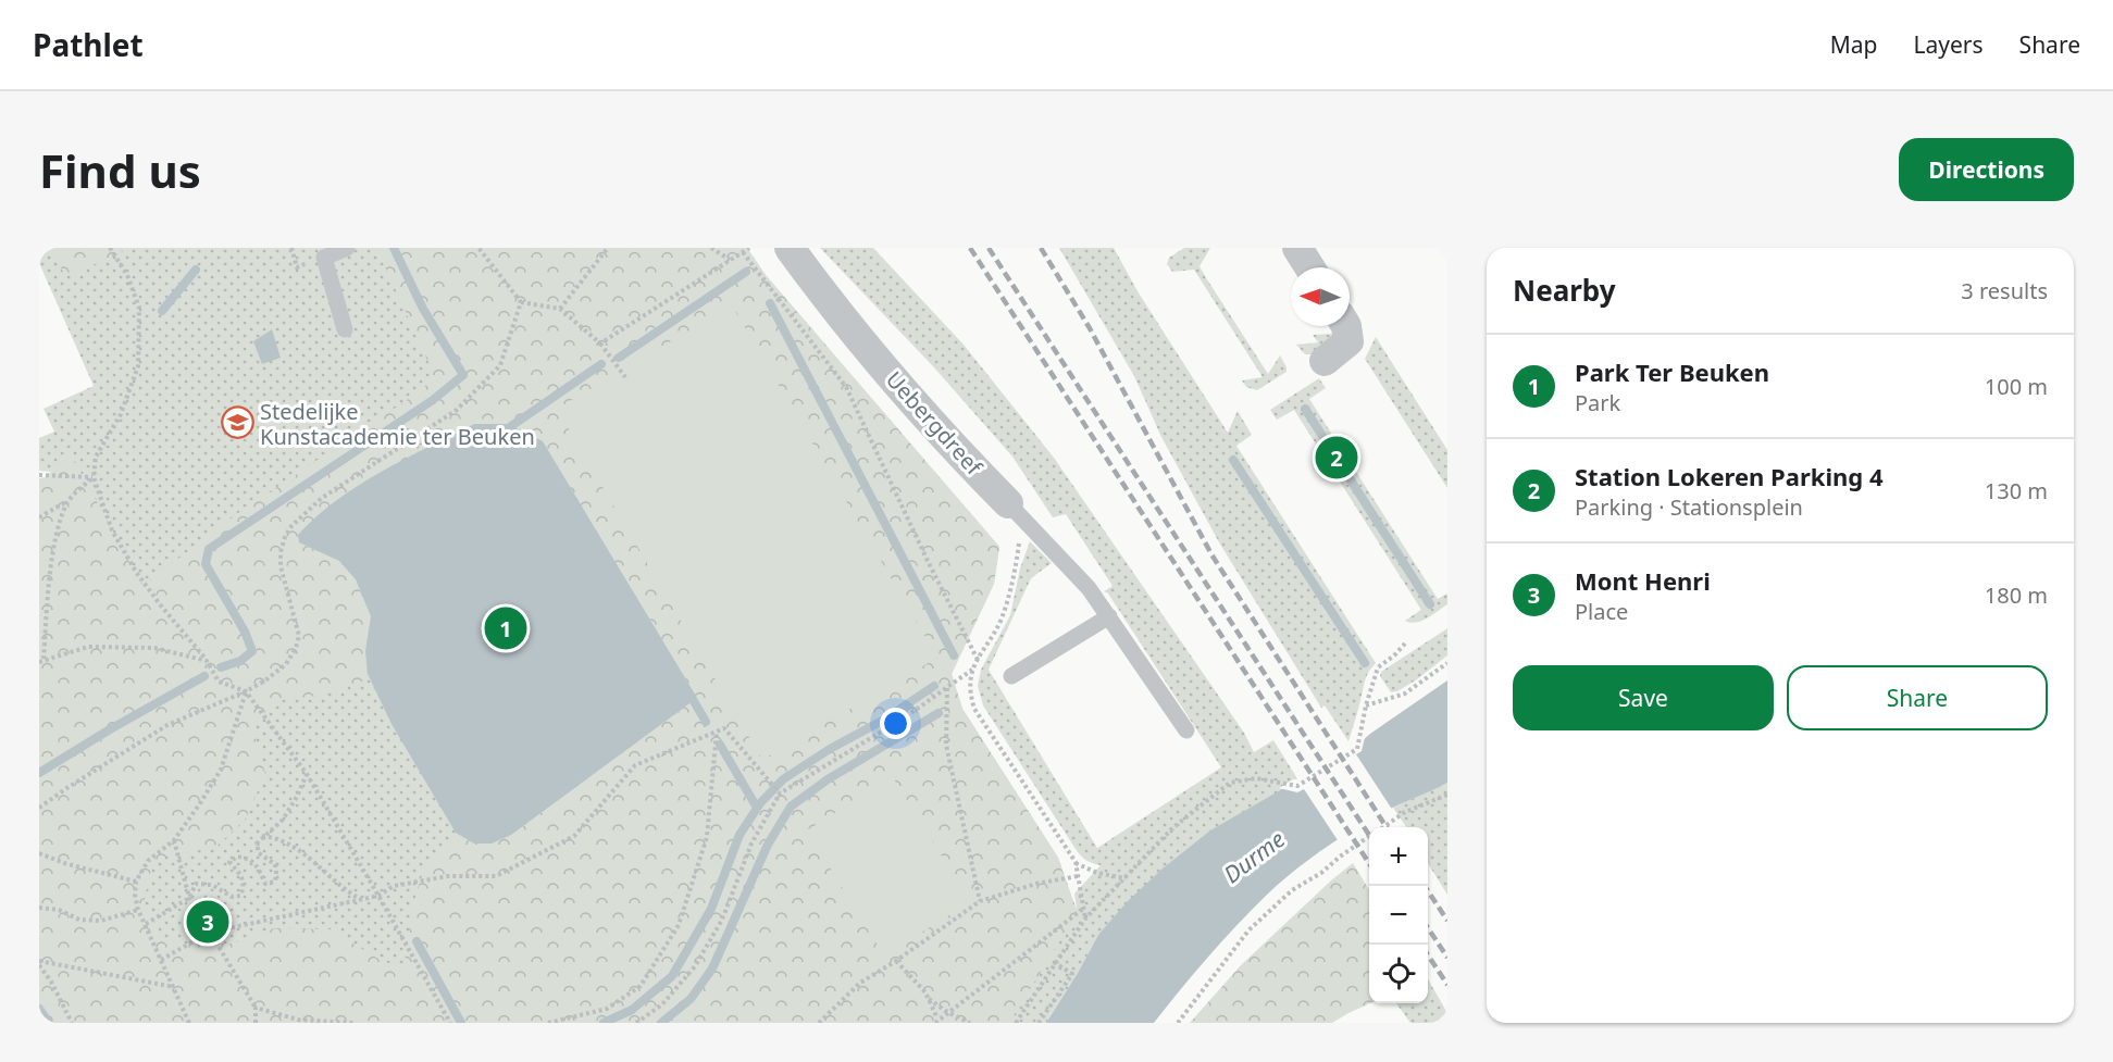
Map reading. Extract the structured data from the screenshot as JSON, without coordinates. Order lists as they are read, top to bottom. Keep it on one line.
{"streets":{"street":["Uebergdreef"]},"water":["Durme"],"places":{"school or university":["Stedelijke Kunstacademie ter Beuken"]},"north":"left","page":{"header":"Pathlet","nav":["Map","Layers","Share"],"buttons":["Directions",["Save","Share"]],"title":"Find us","heading":["Nearby","3 results"],"list":[{"mark":"1","name":"Park Ter Beuken","note":"Park","value":"100 m"},{"mark":"2","name":"Station Lokeren Parking 4","note":"Parking · Stationsplein","value":"130 m"},{"mark":"3","name":"Mont Henri","note":"Place","value":"180 m"}],"pins":["2","1","3"],"map_buttons":["+","−"]}}
